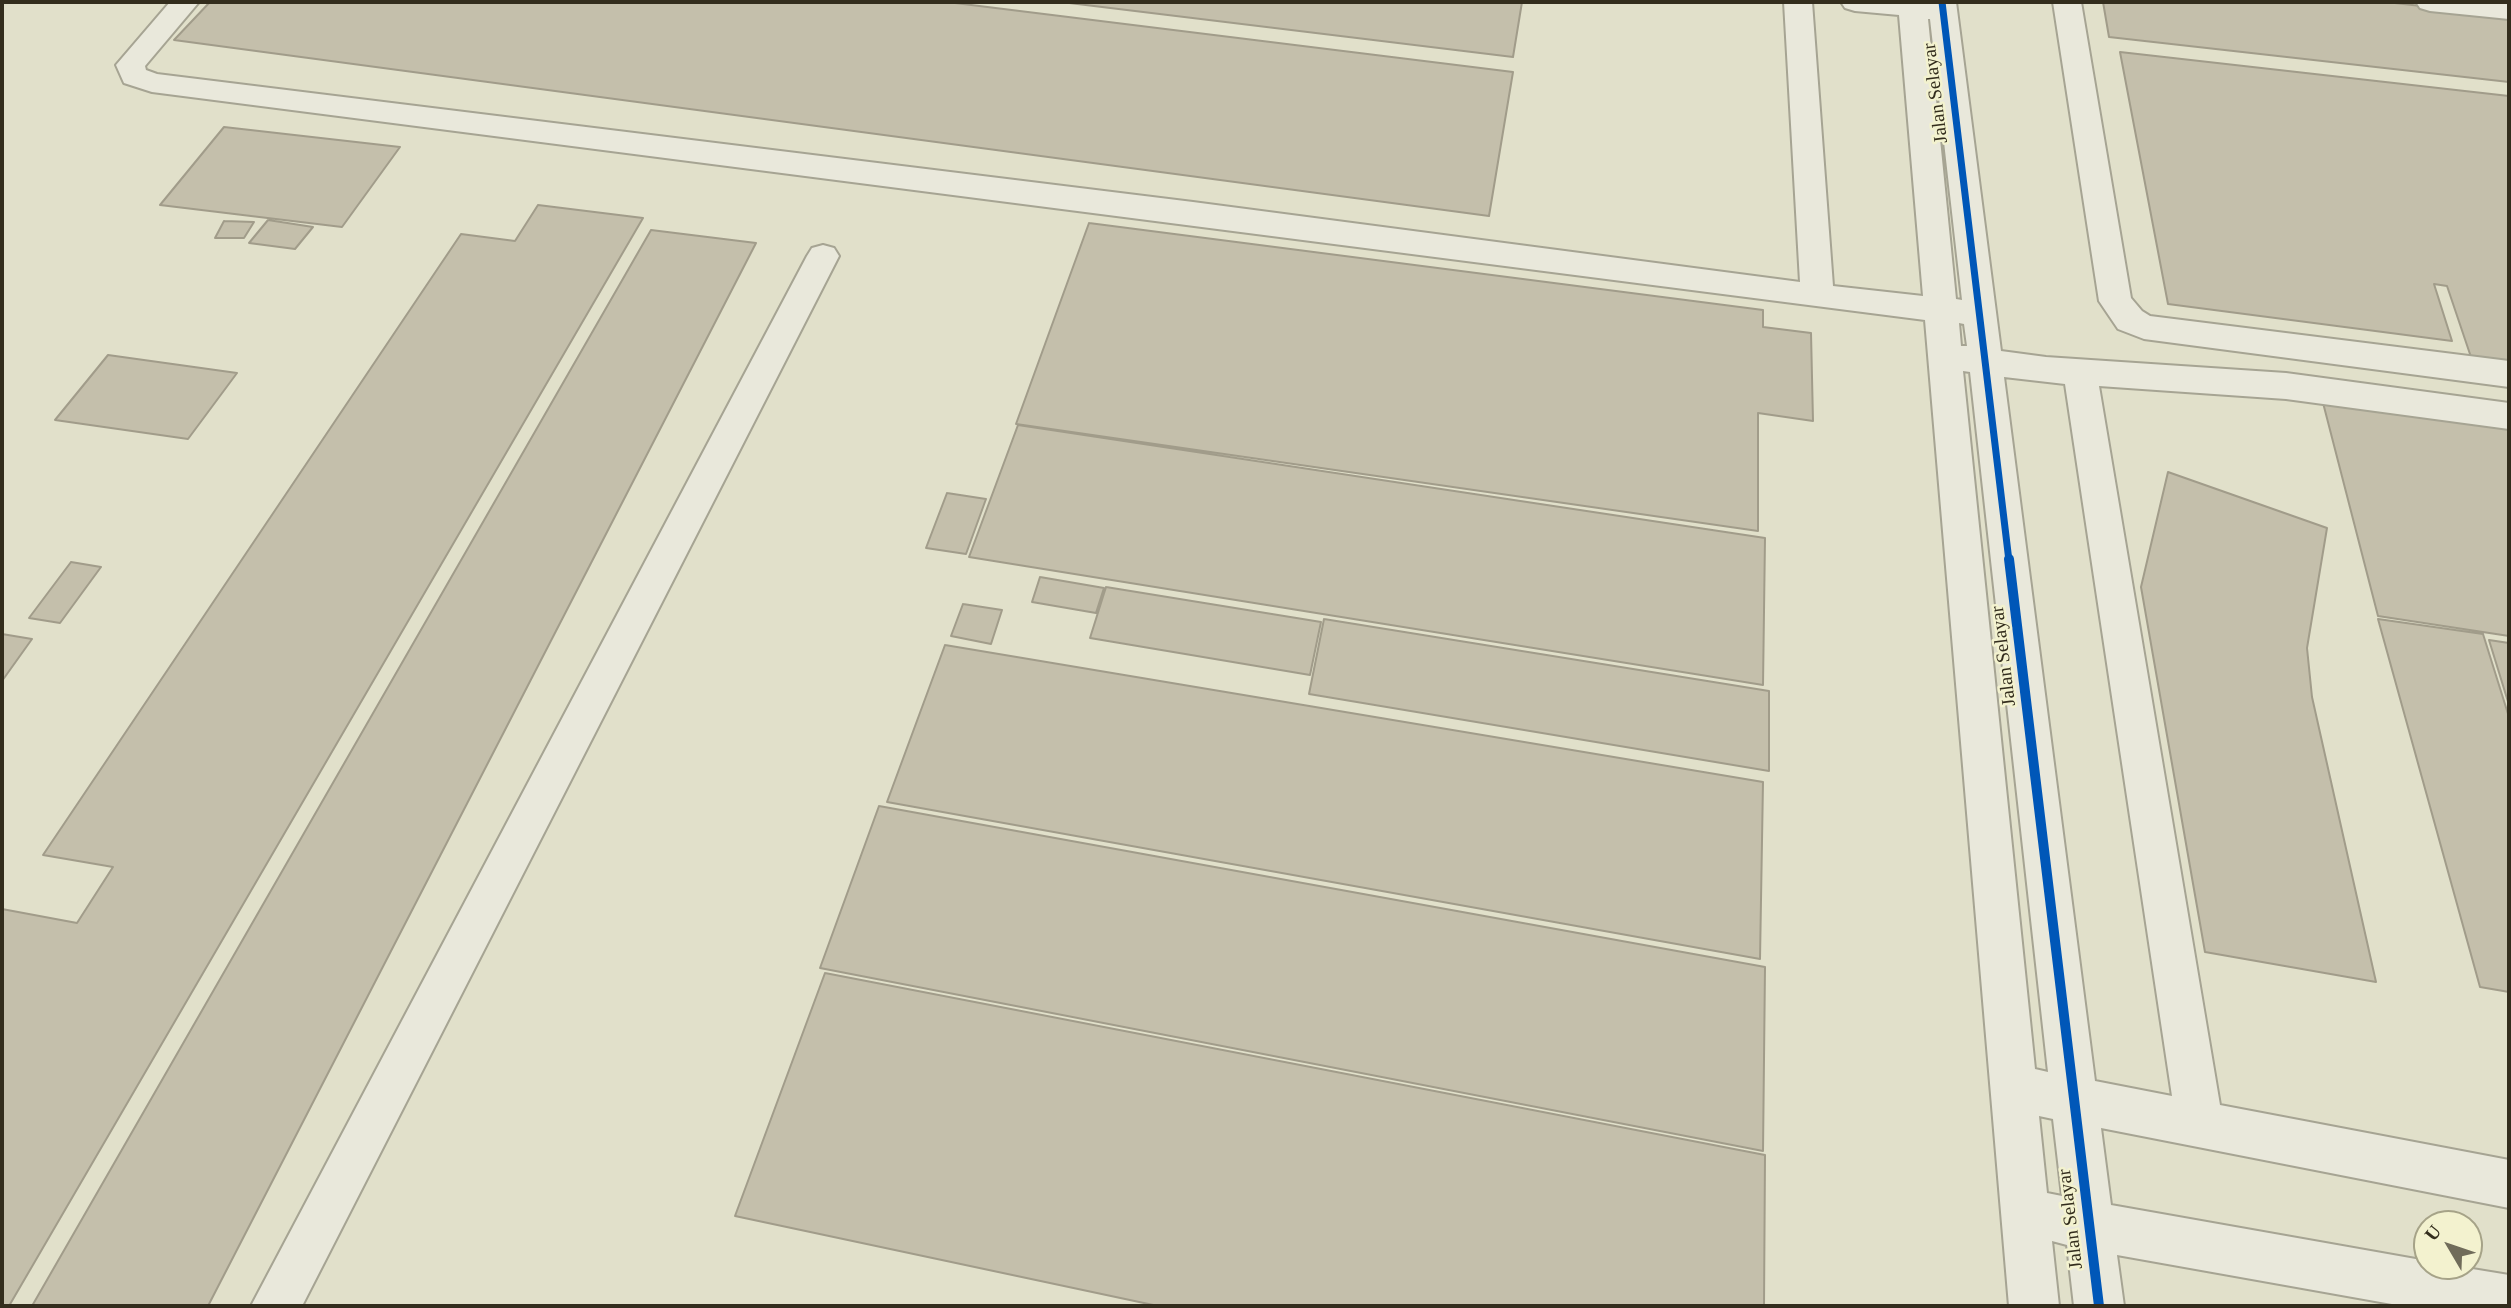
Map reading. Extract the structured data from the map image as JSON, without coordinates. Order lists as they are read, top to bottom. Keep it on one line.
{"streets":{"street":["Jalan Selayar"]},"north":"top left"}
